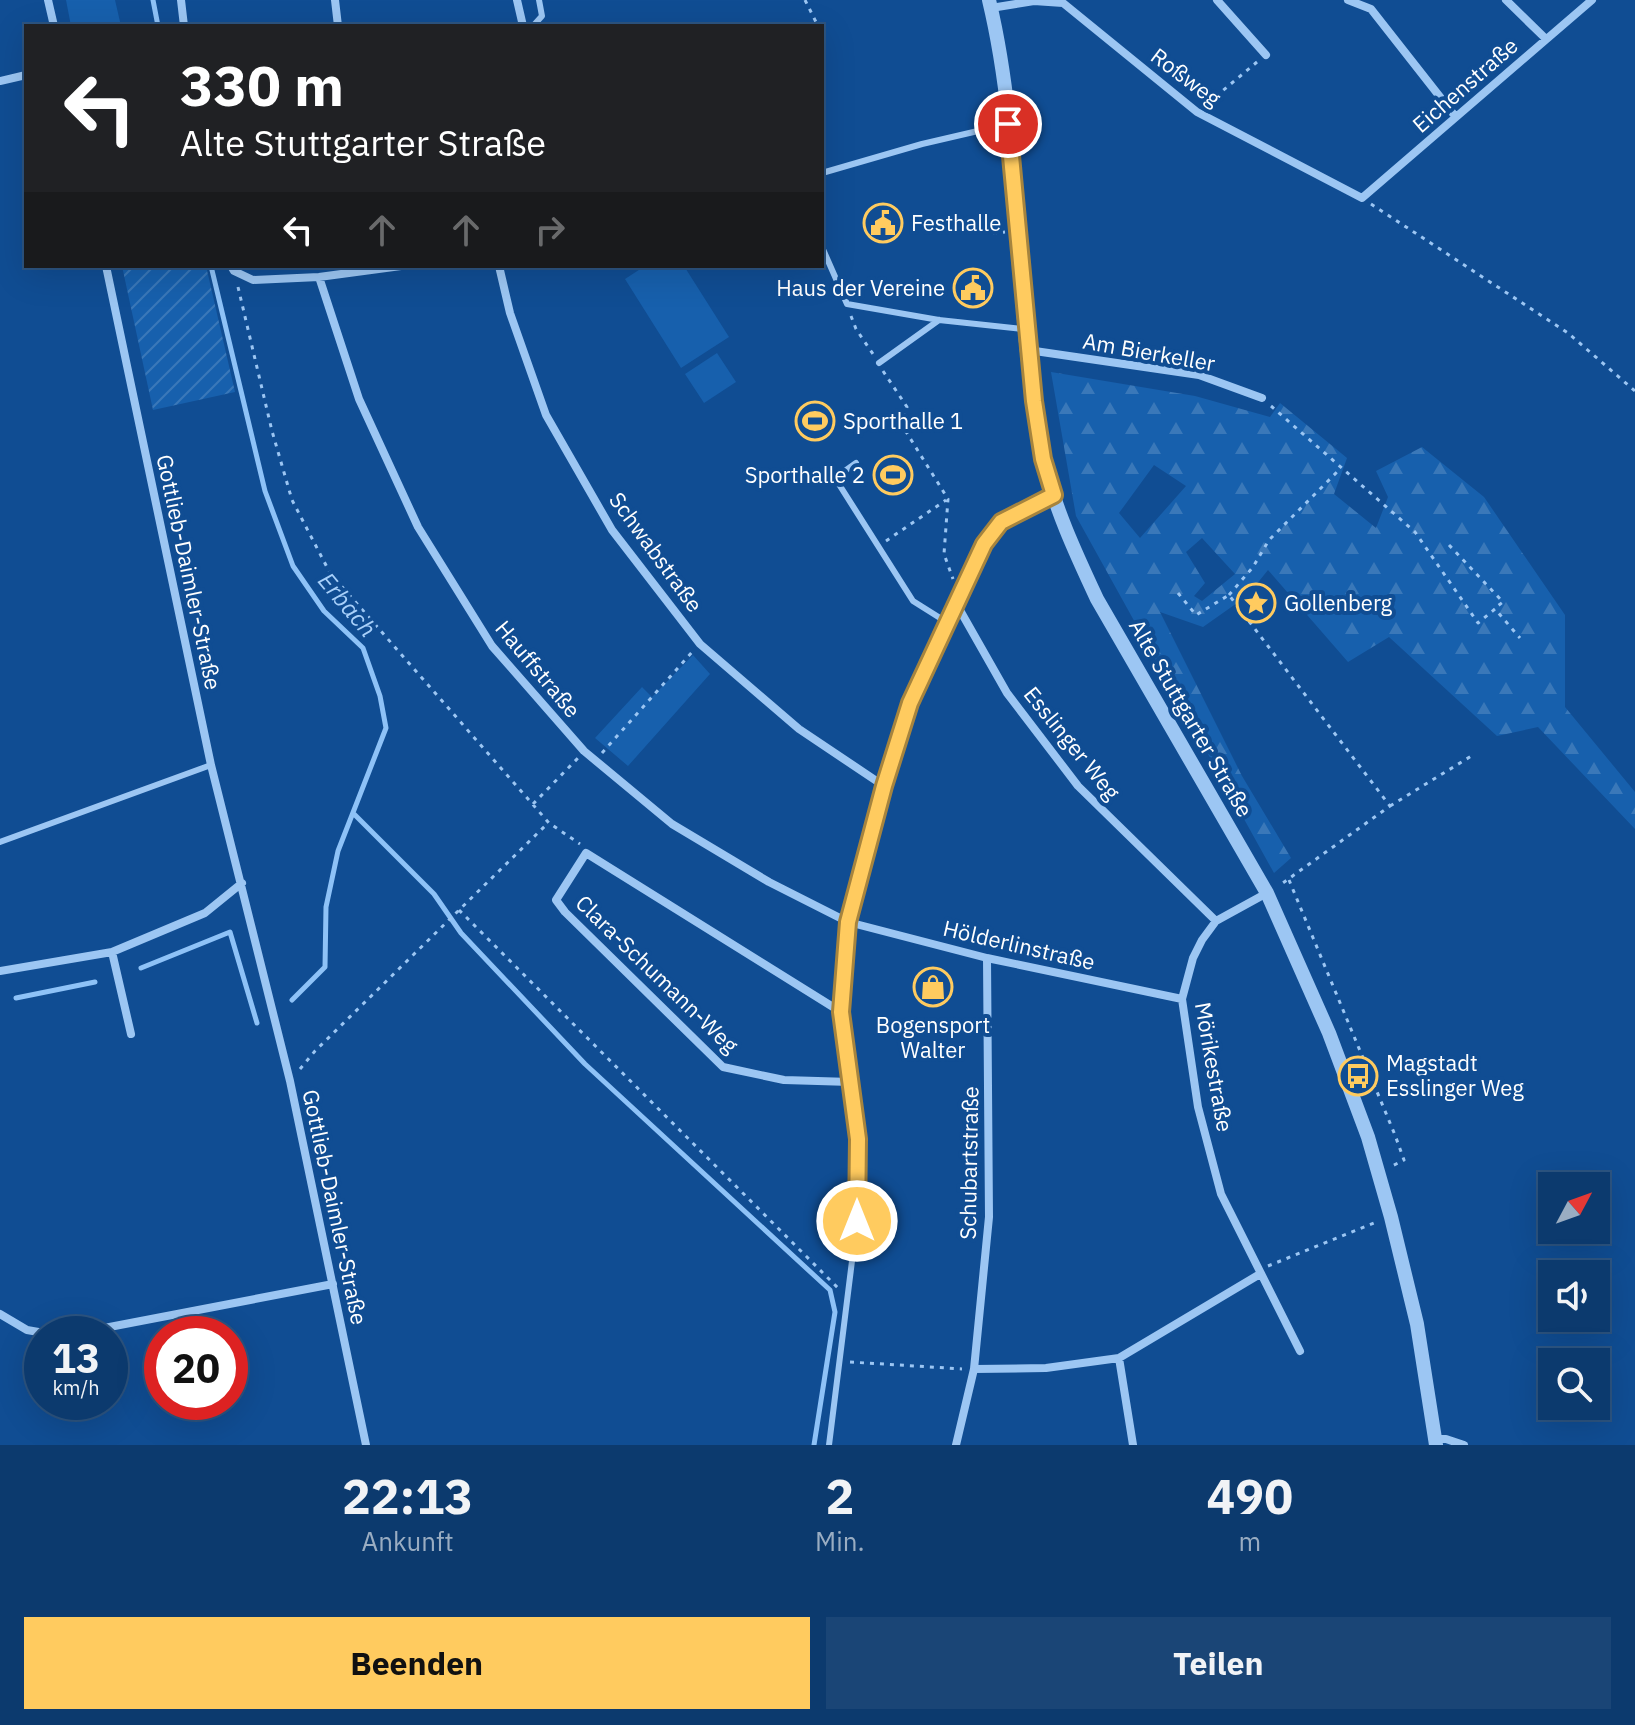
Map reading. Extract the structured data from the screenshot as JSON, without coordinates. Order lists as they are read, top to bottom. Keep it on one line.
{"streets":{"street":["Roßweg","Eichenstraße","Am Bierkeller","Schwabstraße","Gottlieb-Daimler-Straße","Hauffstraße","Alte Stuttgarter Straße","Esslinger Weg","Hölderlinstraße","Clara-Schumann-Weg","Mörikestraße","Schubartstraße"]},"crossings":[["Roßweg","Eichenstraße"],["Roßweg","Alte Stuttgarter Straße"],["Am Bierkeller","Alte Stuttgarter Straße"],["Hauffstraße","Hölderlinstraße"],["Alte Stuttgarter Straße","Mörikestraße"],["Esslinger Weg","Mörikestraße"],["Hölderlinstraße","Mörikestraße"],["Hölderlinstraße","Schubartstraße"]],"water":["Erbach"],"places":{"public building":["Festhalle","Haus der Vereine"],"sports":["Sporthalle 1","Sporthalle 2"],"place":["Gollenberg"],"shop":["Bogensport Walter"],"bus stop":["Magstadt Esslinger Weg"]},"north":"top right","page":{"turn":["330 m","Alte Stuttgarter Straße"],"speed":"13 km/h","limit":"20","eta":["22:13","Ankunft","2","Min.","490","m"],"buttons":["Beenden","Teilen"]}}
